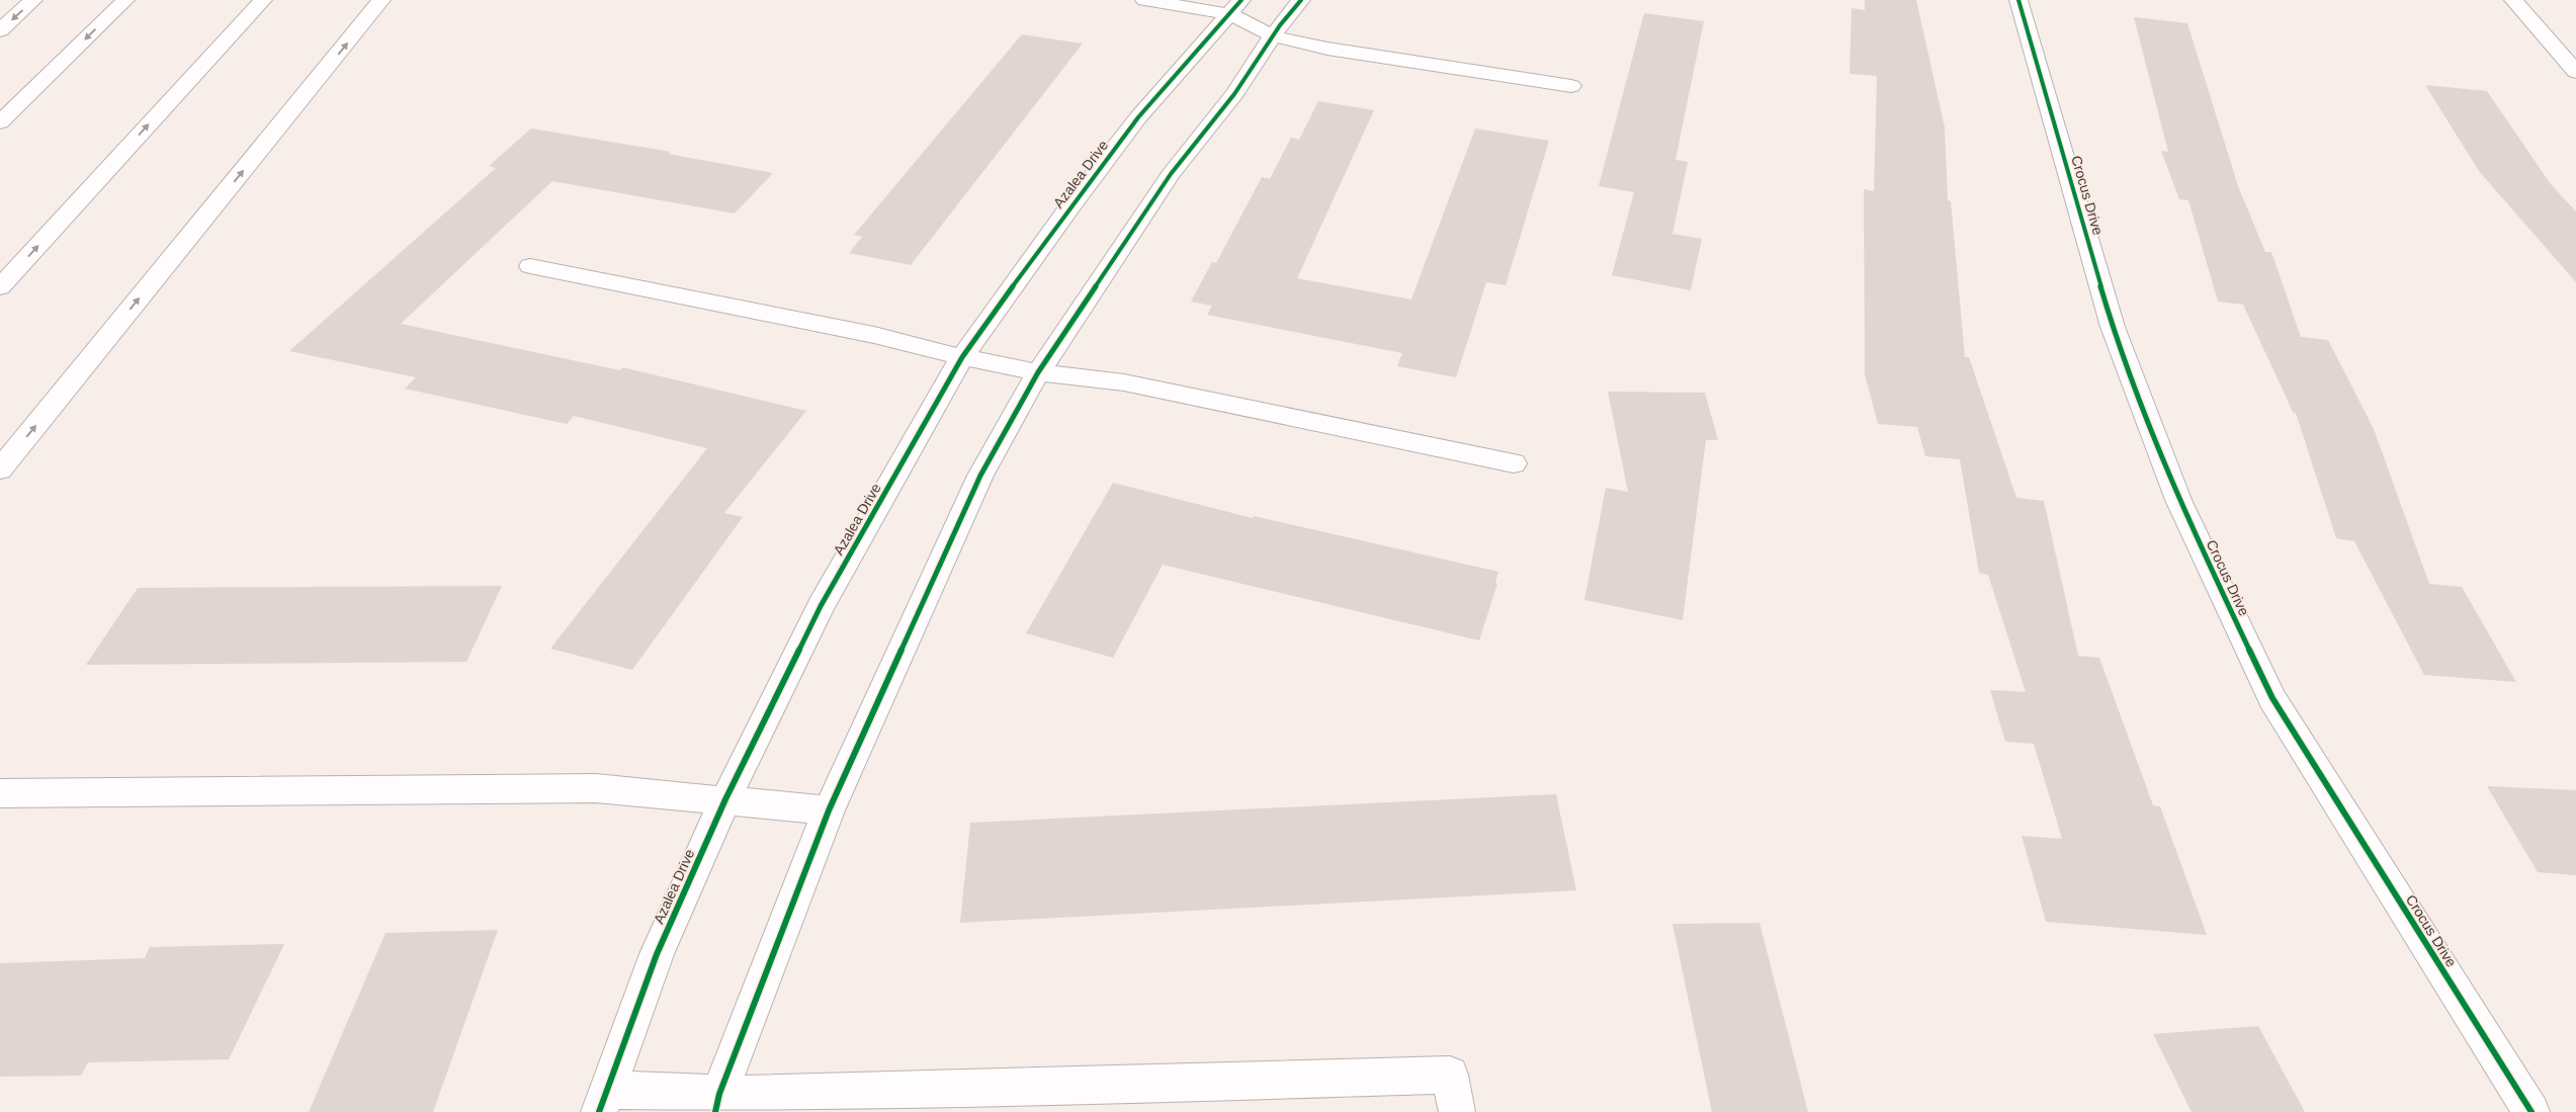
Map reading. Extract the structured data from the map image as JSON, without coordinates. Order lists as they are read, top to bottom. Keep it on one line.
{"streets":{"main road":["Azalea Drive","Crocus Drive"]}}
